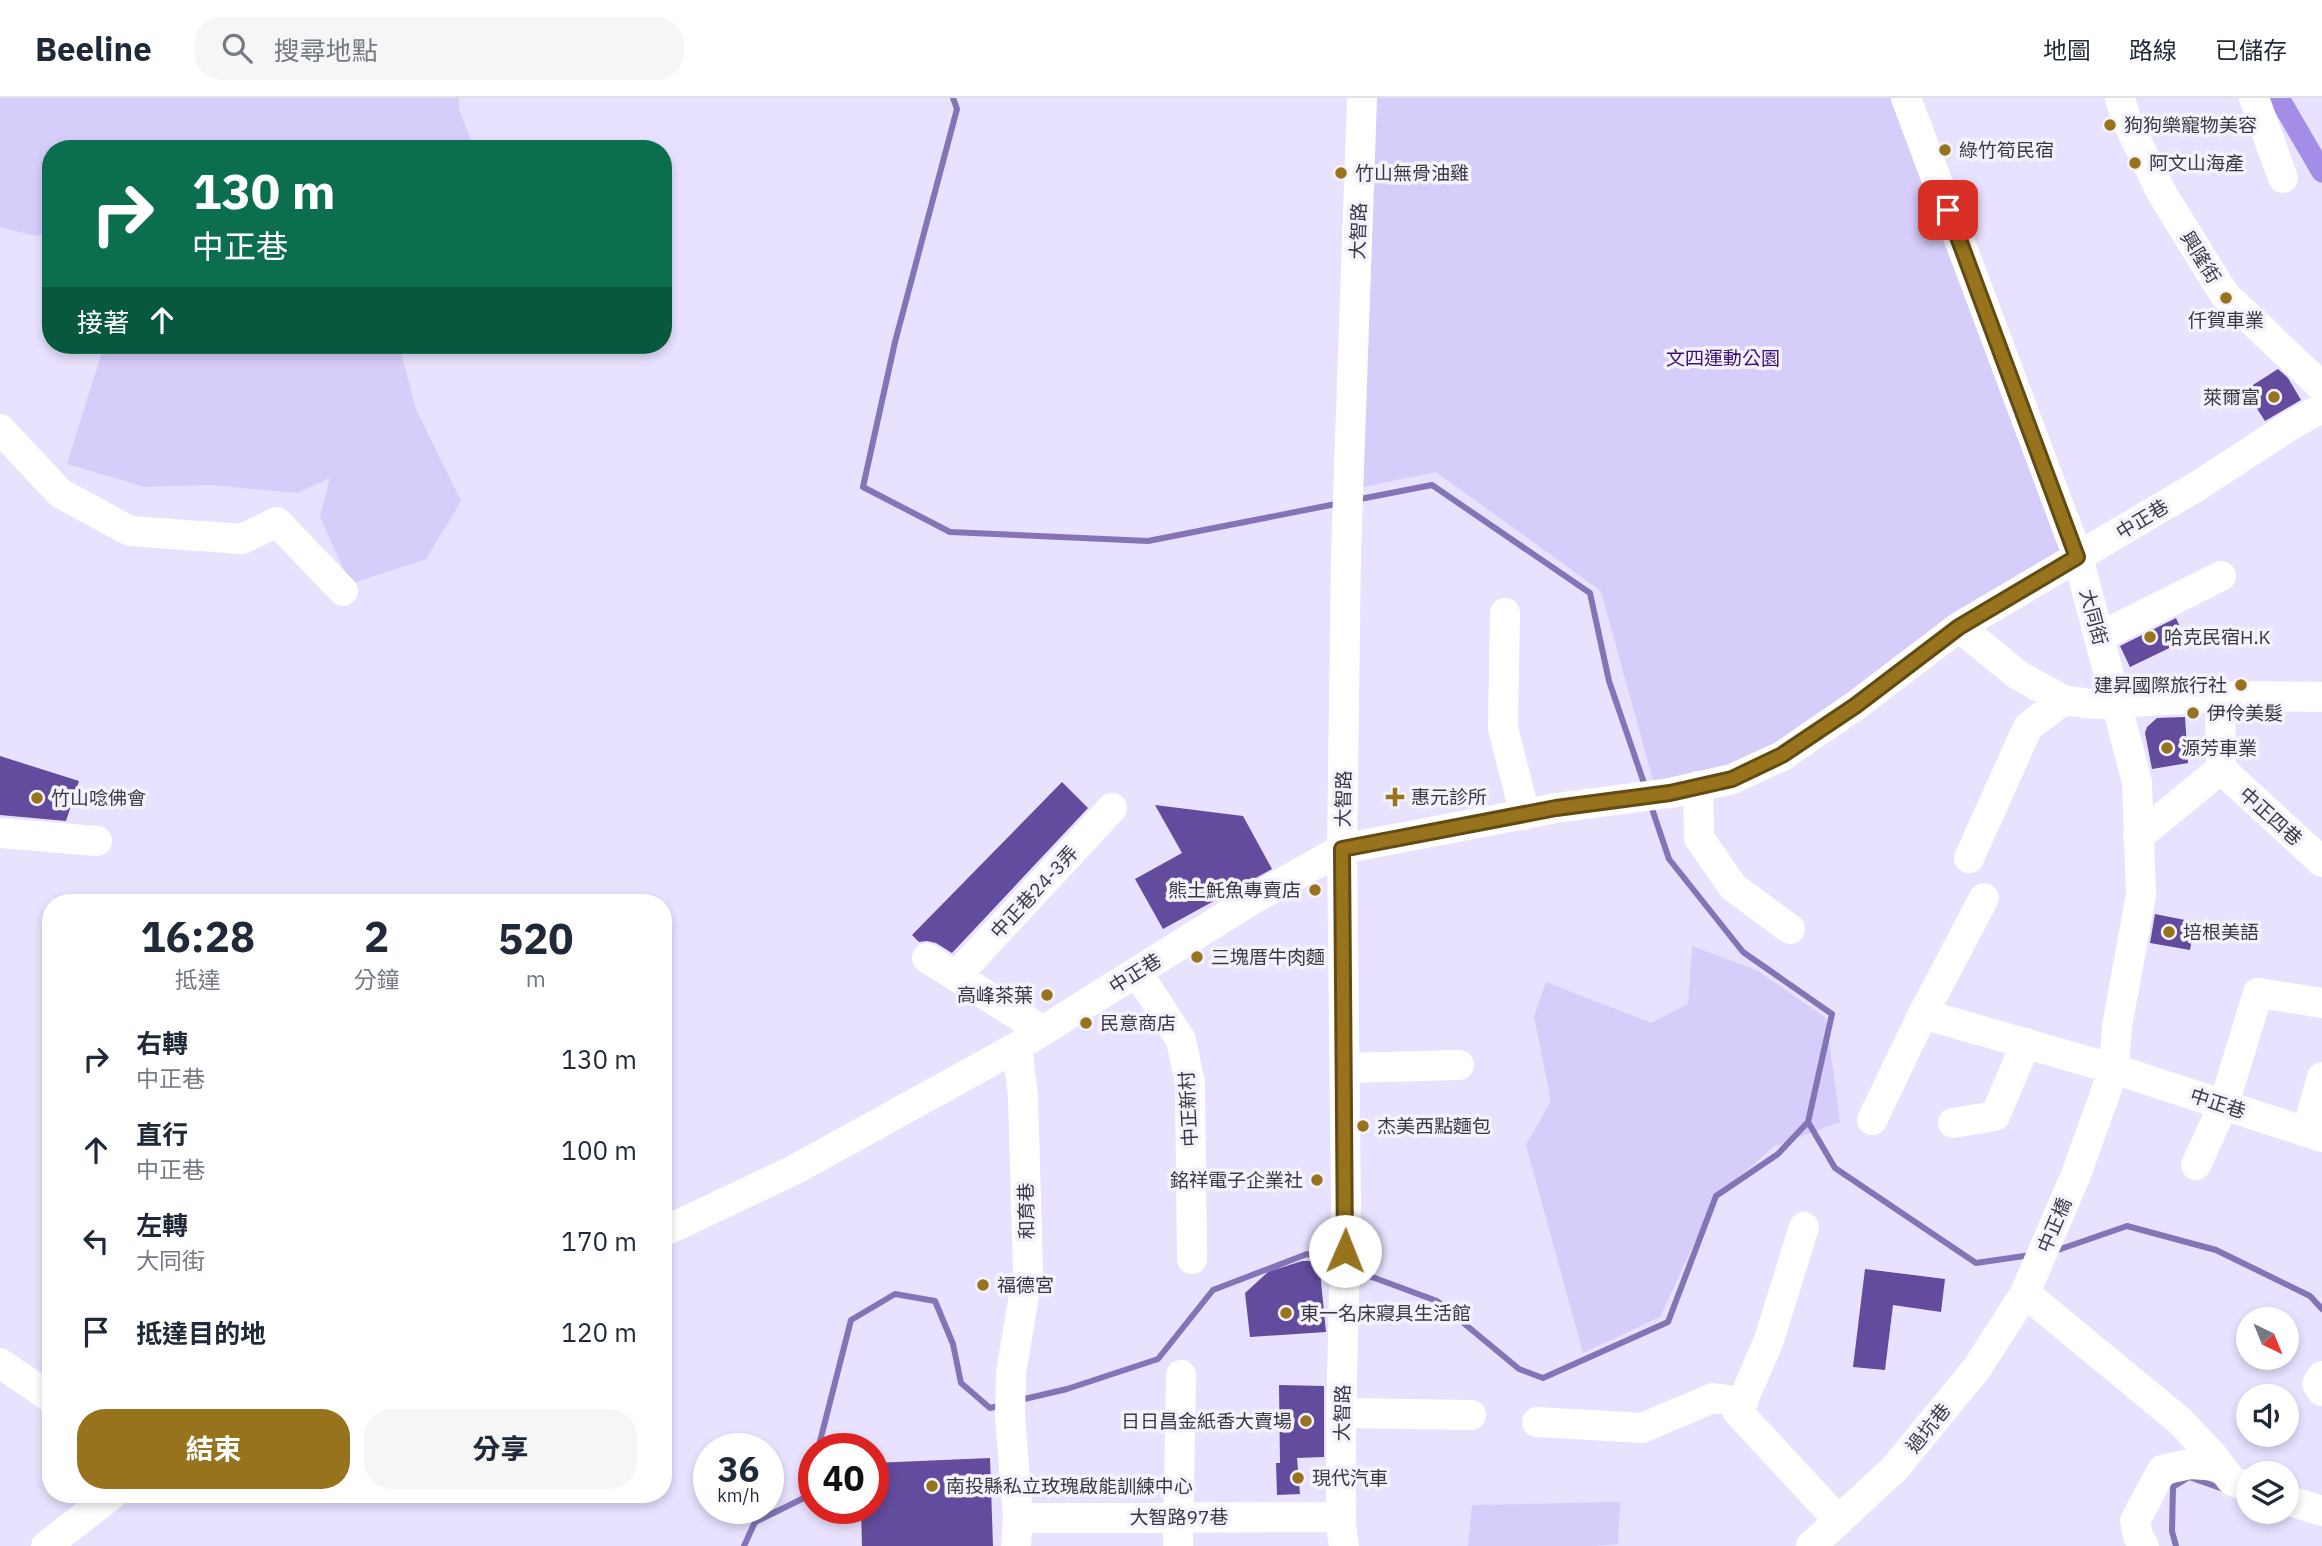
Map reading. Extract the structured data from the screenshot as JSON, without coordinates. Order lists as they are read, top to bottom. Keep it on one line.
{"streets":{"street":["大智路","興隆街","中正巷","大同街","中正四巷","中正巷24-3弄","中正新村","和育巷","中正橋","過坑巷","大智路97巷"]},"crossings":[["大智路","中正巷"],["大智路","大智路97巷"],["中正巷","大同街"],["中正巷","中正新村"],["中正巷","和育巷"],["中正巷","中正橋"],["和育巷","大智路97巷"],["中正橋","過坑巷"]],"parks":["文四運動公園"],"places":{"other":["狗狗樂寵物美容","綠竹筍民宿","阿文山海產","竹山無骨油雞","仟賀車業","萊爾富","哈克民宿H.K","建昇國際旅行社","伊伶美髮","源芳車業","竹山唸佛會","熊土魠魚專賣店","培根美語","三塊厝牛肉麵","高峰茶葉","民意商店","杰美西點麵包","銘祥電子企業社","福德宮","東一名床寢具生活館","日日昌金紙香大賣場","現代汽車","南投縣私立玫瑰啟能訓練中心"],"health":["惠元診所"]},"north":"bottom right","page":{"header":"Beeline","search":"搜尋地點","nav":["地圖","路線","已儲存"],"turn":["130 m","中正巷"],"then":"接著","eta":["16:28","抵達","2","分鐘","520","m"],"list":[{"name":"右轉","note":"中正巷","value":"130 m"},{"name":"直行","note":"中正巷","value":"100 m"},{"name":"左轉","note":"大同街","value":"170 m"},{"name":"抵達目的地","value":"120 m"}],"buttons":["結束","分享"],"speed":"36 km/h","limit":"40"}}
